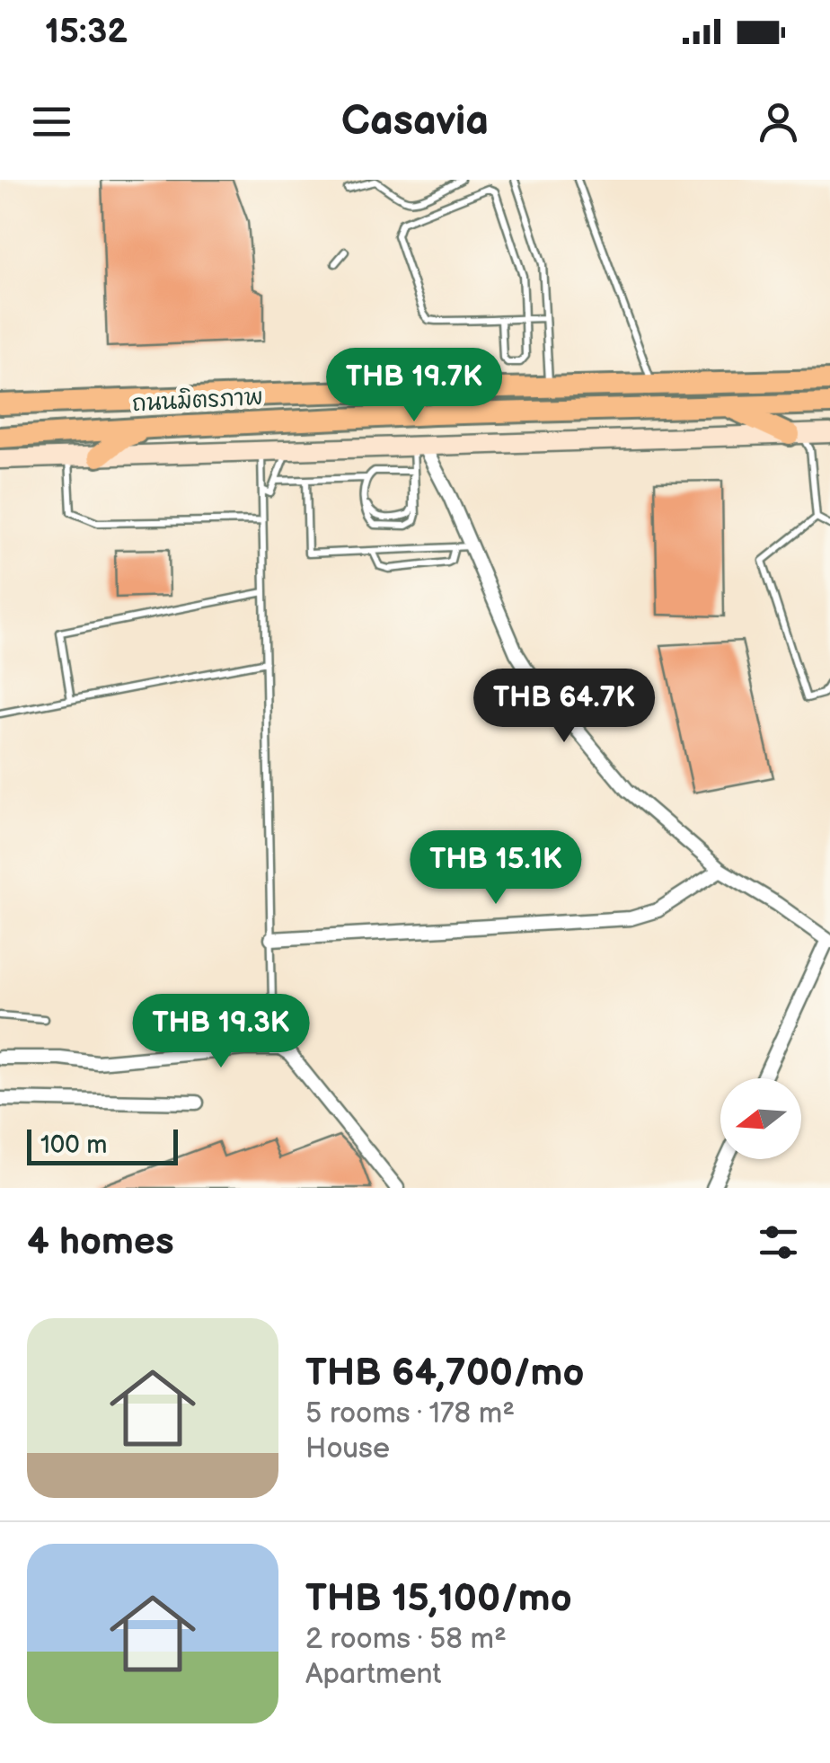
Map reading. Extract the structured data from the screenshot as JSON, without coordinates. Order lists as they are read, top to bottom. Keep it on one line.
{"streets":{"main road":["ถนนมิตรภาพ"]},"scale_bar":"100 m","north":"left","page":{"status":"15:32","header":"Casavia","price":["THB 19.7K","THB 64.7K","THB 15.1K","THB 19.3K"],"scale":"100 m","heading":"4 homes","list":[{"name":"THB 64,700/mo","note":"5 rooms · 178 m² · House"},{"name":"THB 15,100/mo","note":"2 rooms · 58 m² · Apartment"}]}}
